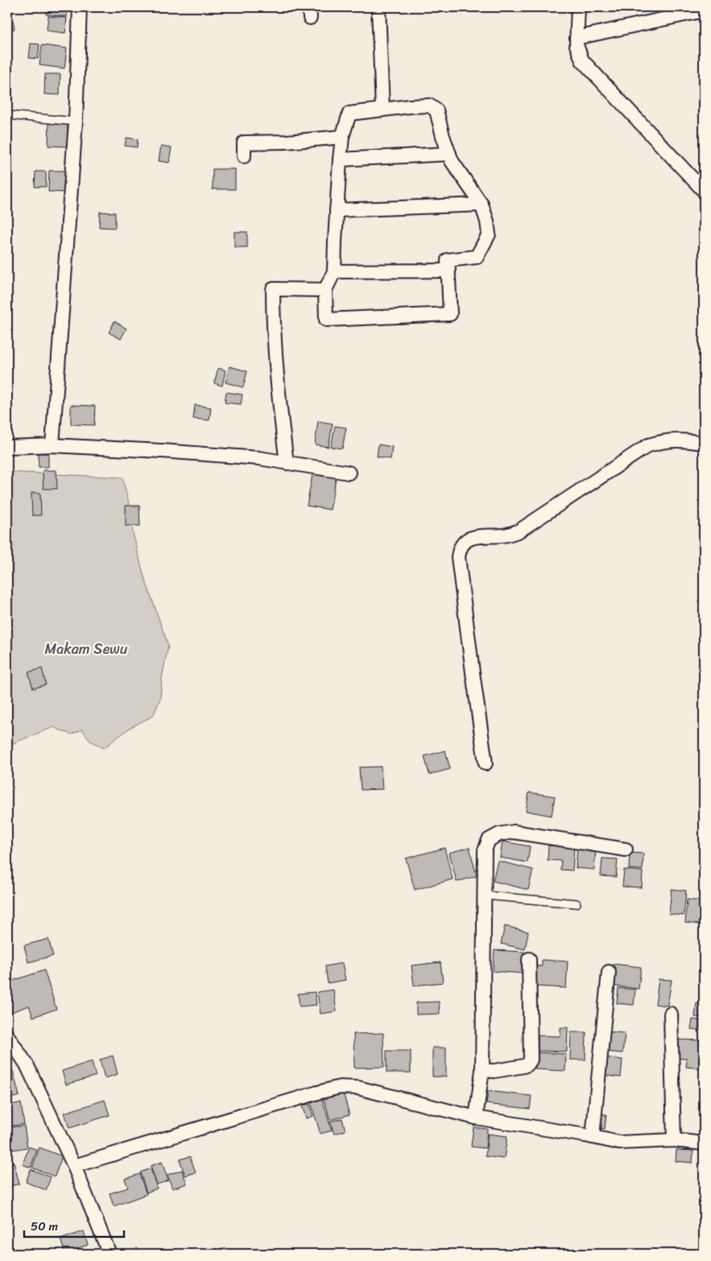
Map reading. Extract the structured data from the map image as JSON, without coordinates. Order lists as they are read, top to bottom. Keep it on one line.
{"parks":["Makam Sewu"],"scale_bar":"50 m"}
